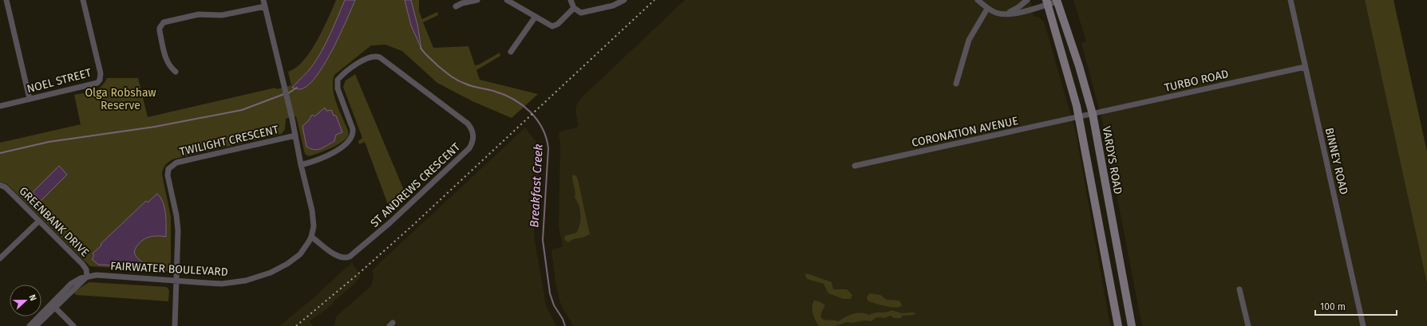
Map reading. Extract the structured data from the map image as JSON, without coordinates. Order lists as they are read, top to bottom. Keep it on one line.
{"streets":{"main road":["VARDYS ROAD"],"street":["NOEL STREET","TURBO ROAD","CORONATION AVENUE","TWILIGHT CRESCENT","BINNEY ROAD","ST ANDREWS CRESCENT","GREENBANK DRIVE","FAIRWATER BOULEVARD"]},"crossings":[["TURBO ROAD","CORONATION AVENUE"],["TURBO ROAD","VARDYS ROAD"],["TURBO ROAD","BINNEY ROAD"],["TWILIGHT CRESCENT","FAIRWATER BOULEVARD"],["ST ANDREWS CRESCENT","FAIRWATER BOULEVARD"],["GREENBANK DRIVE","FAIRWATER BOULEVARD"]],"water":["Breakfast Creek"],"parks":["Olga Robshaw Reserve"],"scale_bar":"100 m","north":"right"}
